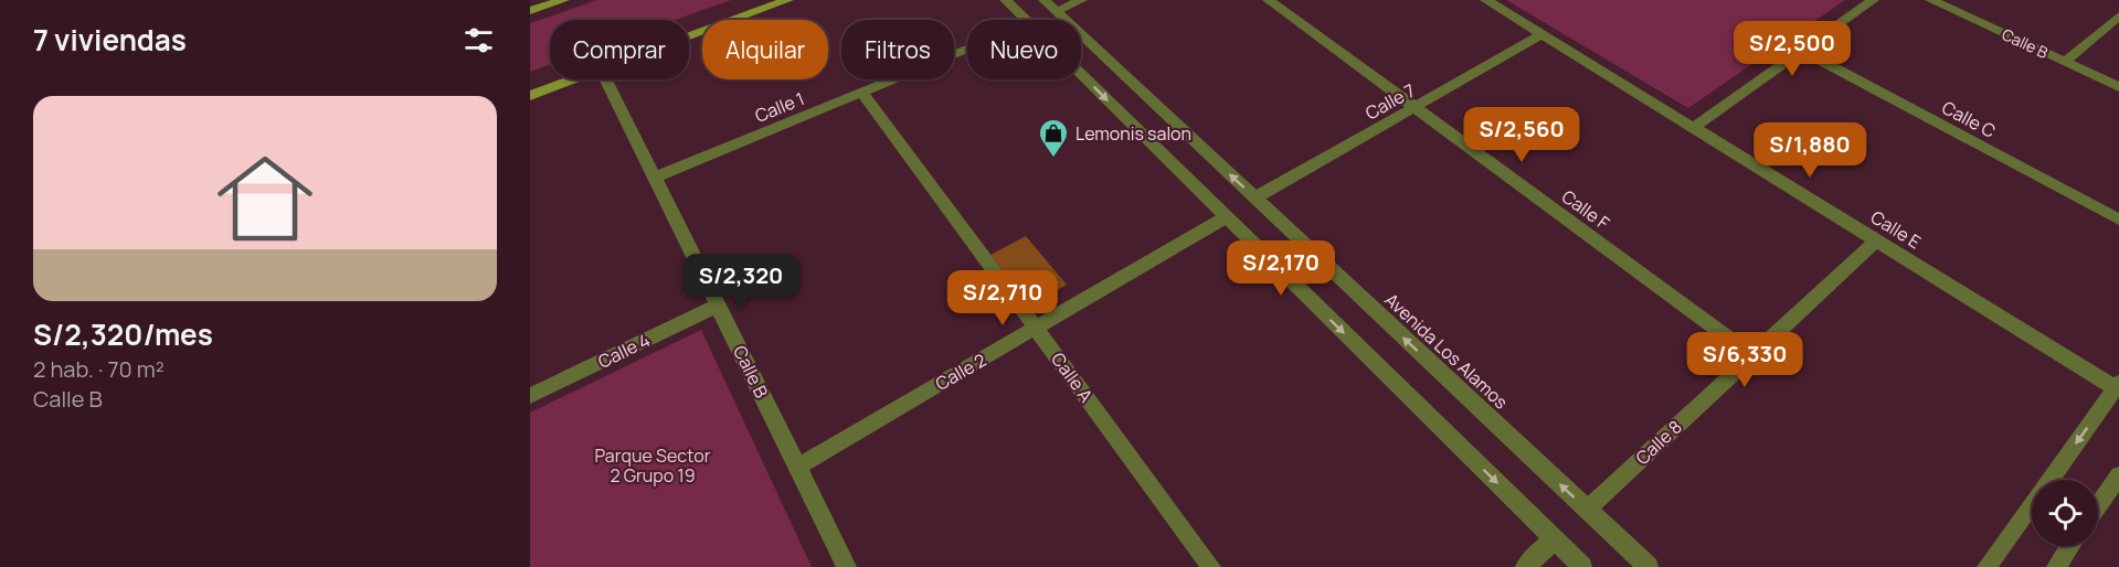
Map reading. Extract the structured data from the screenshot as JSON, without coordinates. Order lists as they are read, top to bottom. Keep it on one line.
{"streets":{"street":["Calle B","Calle 7","Calle 1","Calle C","Calle F","Calle E","Calle 4","Avenida Los Alamos","Calle 2","Calle A","Calle 8"]},"crossings":[["Calle B","Calle 1"],["Calle B","Calle 4"],["Calle B","Calle 2"],["Calle 7","Calle F"],["Calle 7","Calle E"],["Calle 7","Avenida Los Alamos"],["Calle 1","Calle A"],["Calle F","Calle 8"],["Calle E","Calle 8"],["Avenida Los Alamos","Calle 8"],["Calle 2","Calle A"]],"parks":["Parque Sector 2 Grupo 19"],"places":{"shop":["Lemonis salon"]},"page":{"heading":"7 viviendas","chip":["Comprar","Alquilar","Filtros","Nuevo"],"price":["S/2,500","S/2,560","S/1,880","S/2,170","S/2,320","S/2,710","S/6,330"],"list":[{"name":"S/2,320/mes","note":"2 hab. · 70 m² · Calle B"}]}}
